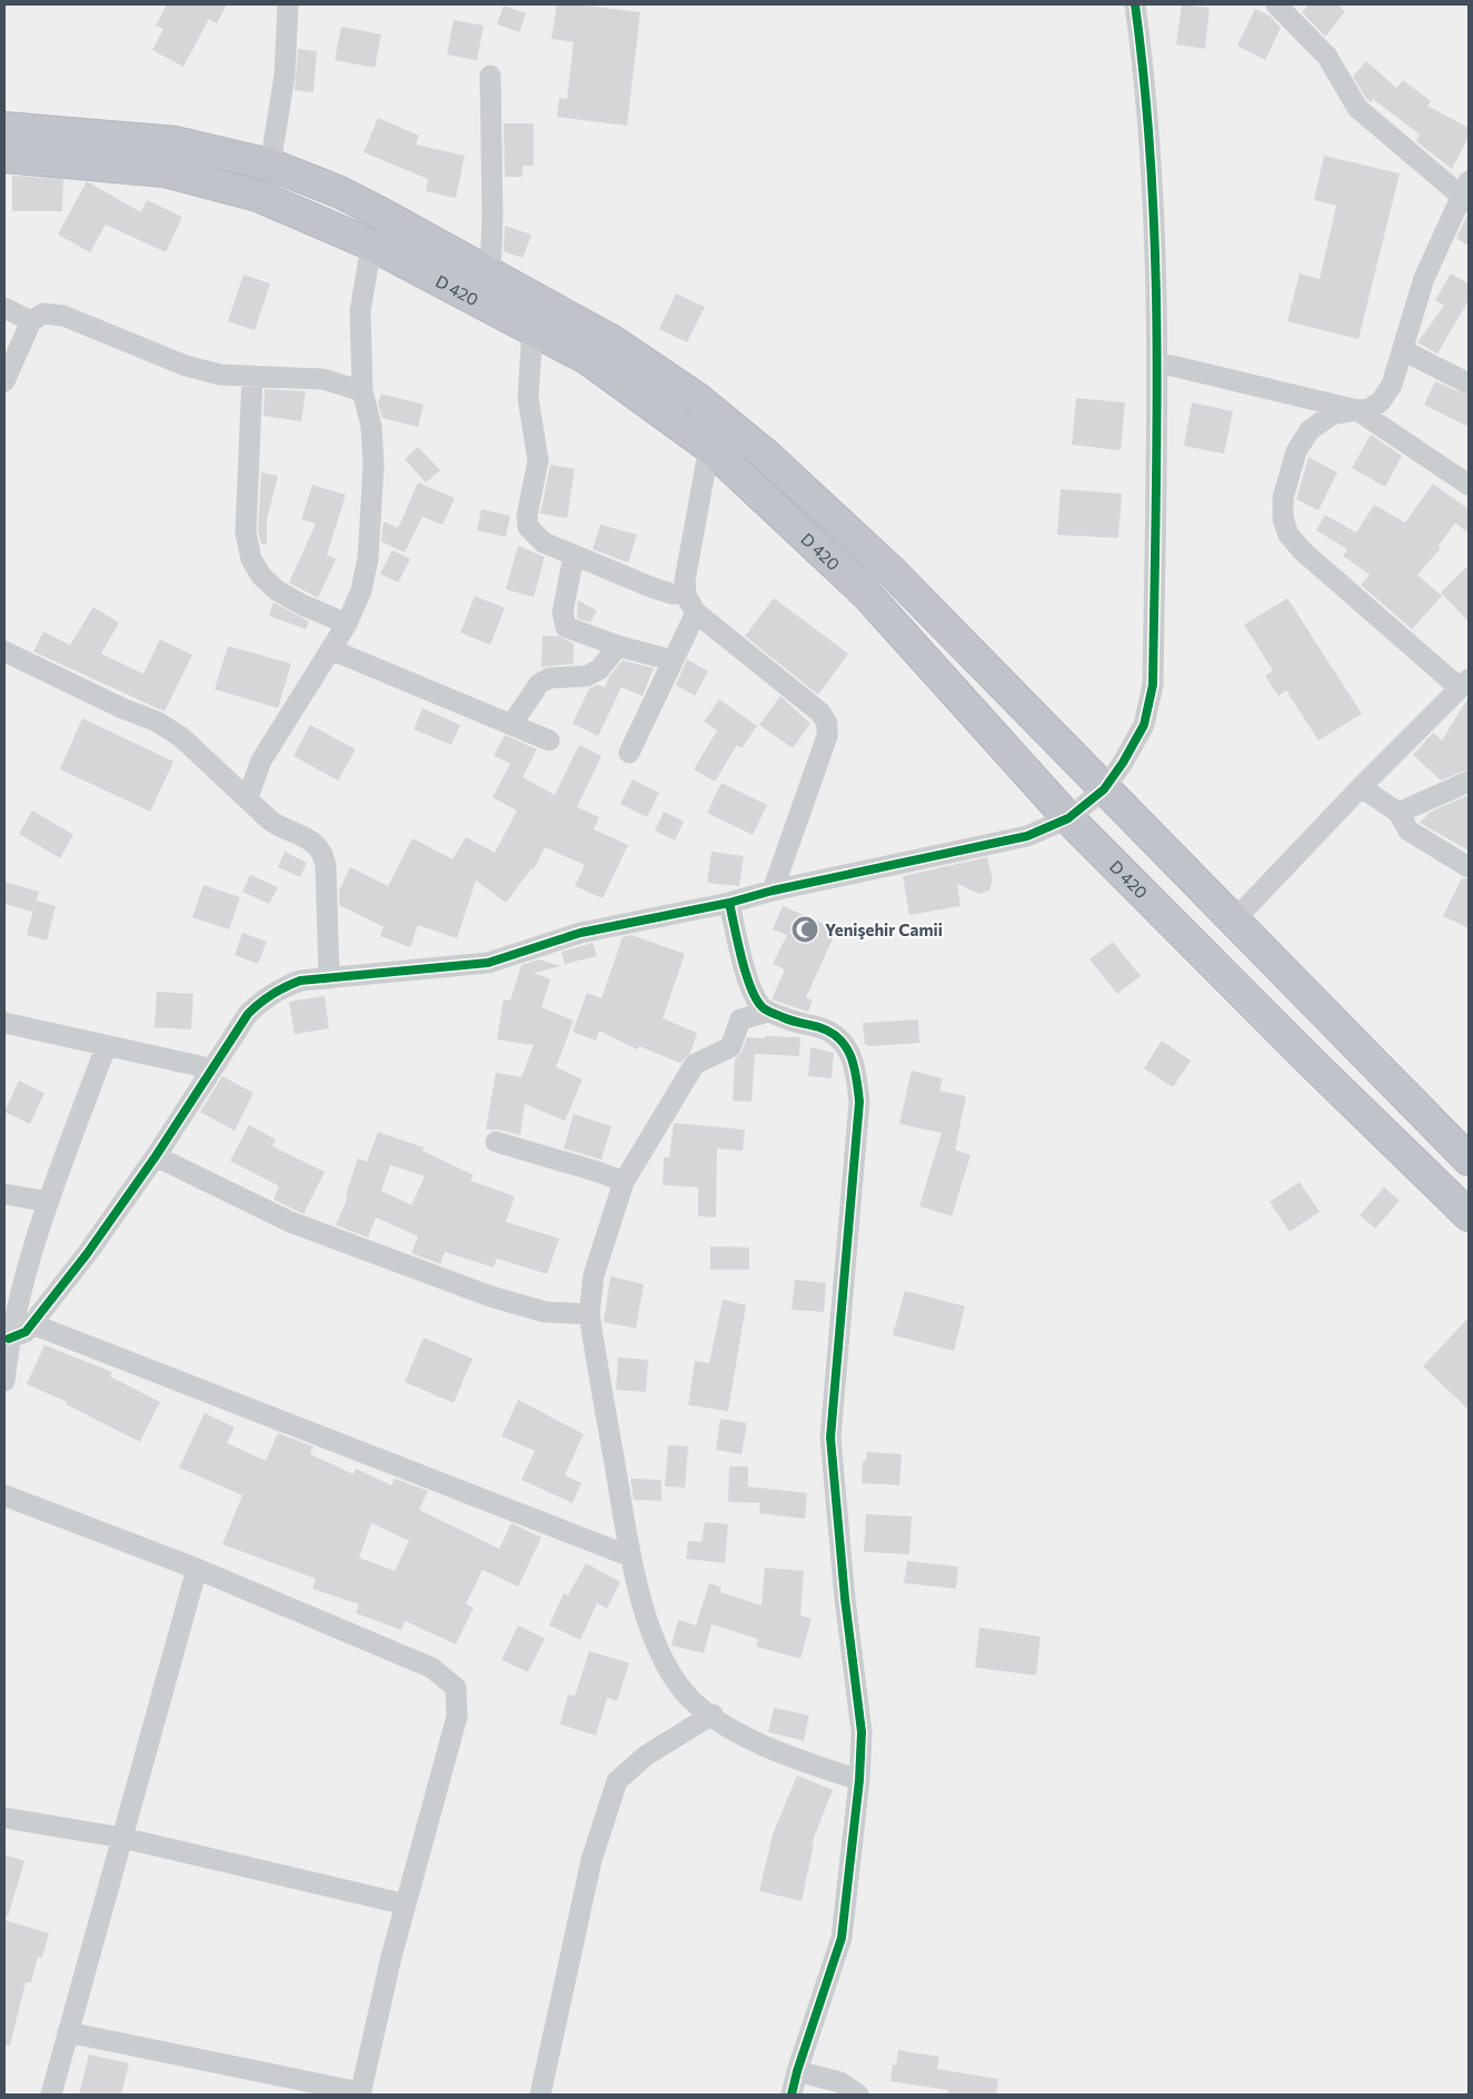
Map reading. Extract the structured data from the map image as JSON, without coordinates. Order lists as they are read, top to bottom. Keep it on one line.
{"streets":{"highway":["D 420"]},"places":{"mosque":["Yenişehir Camii"]}}
